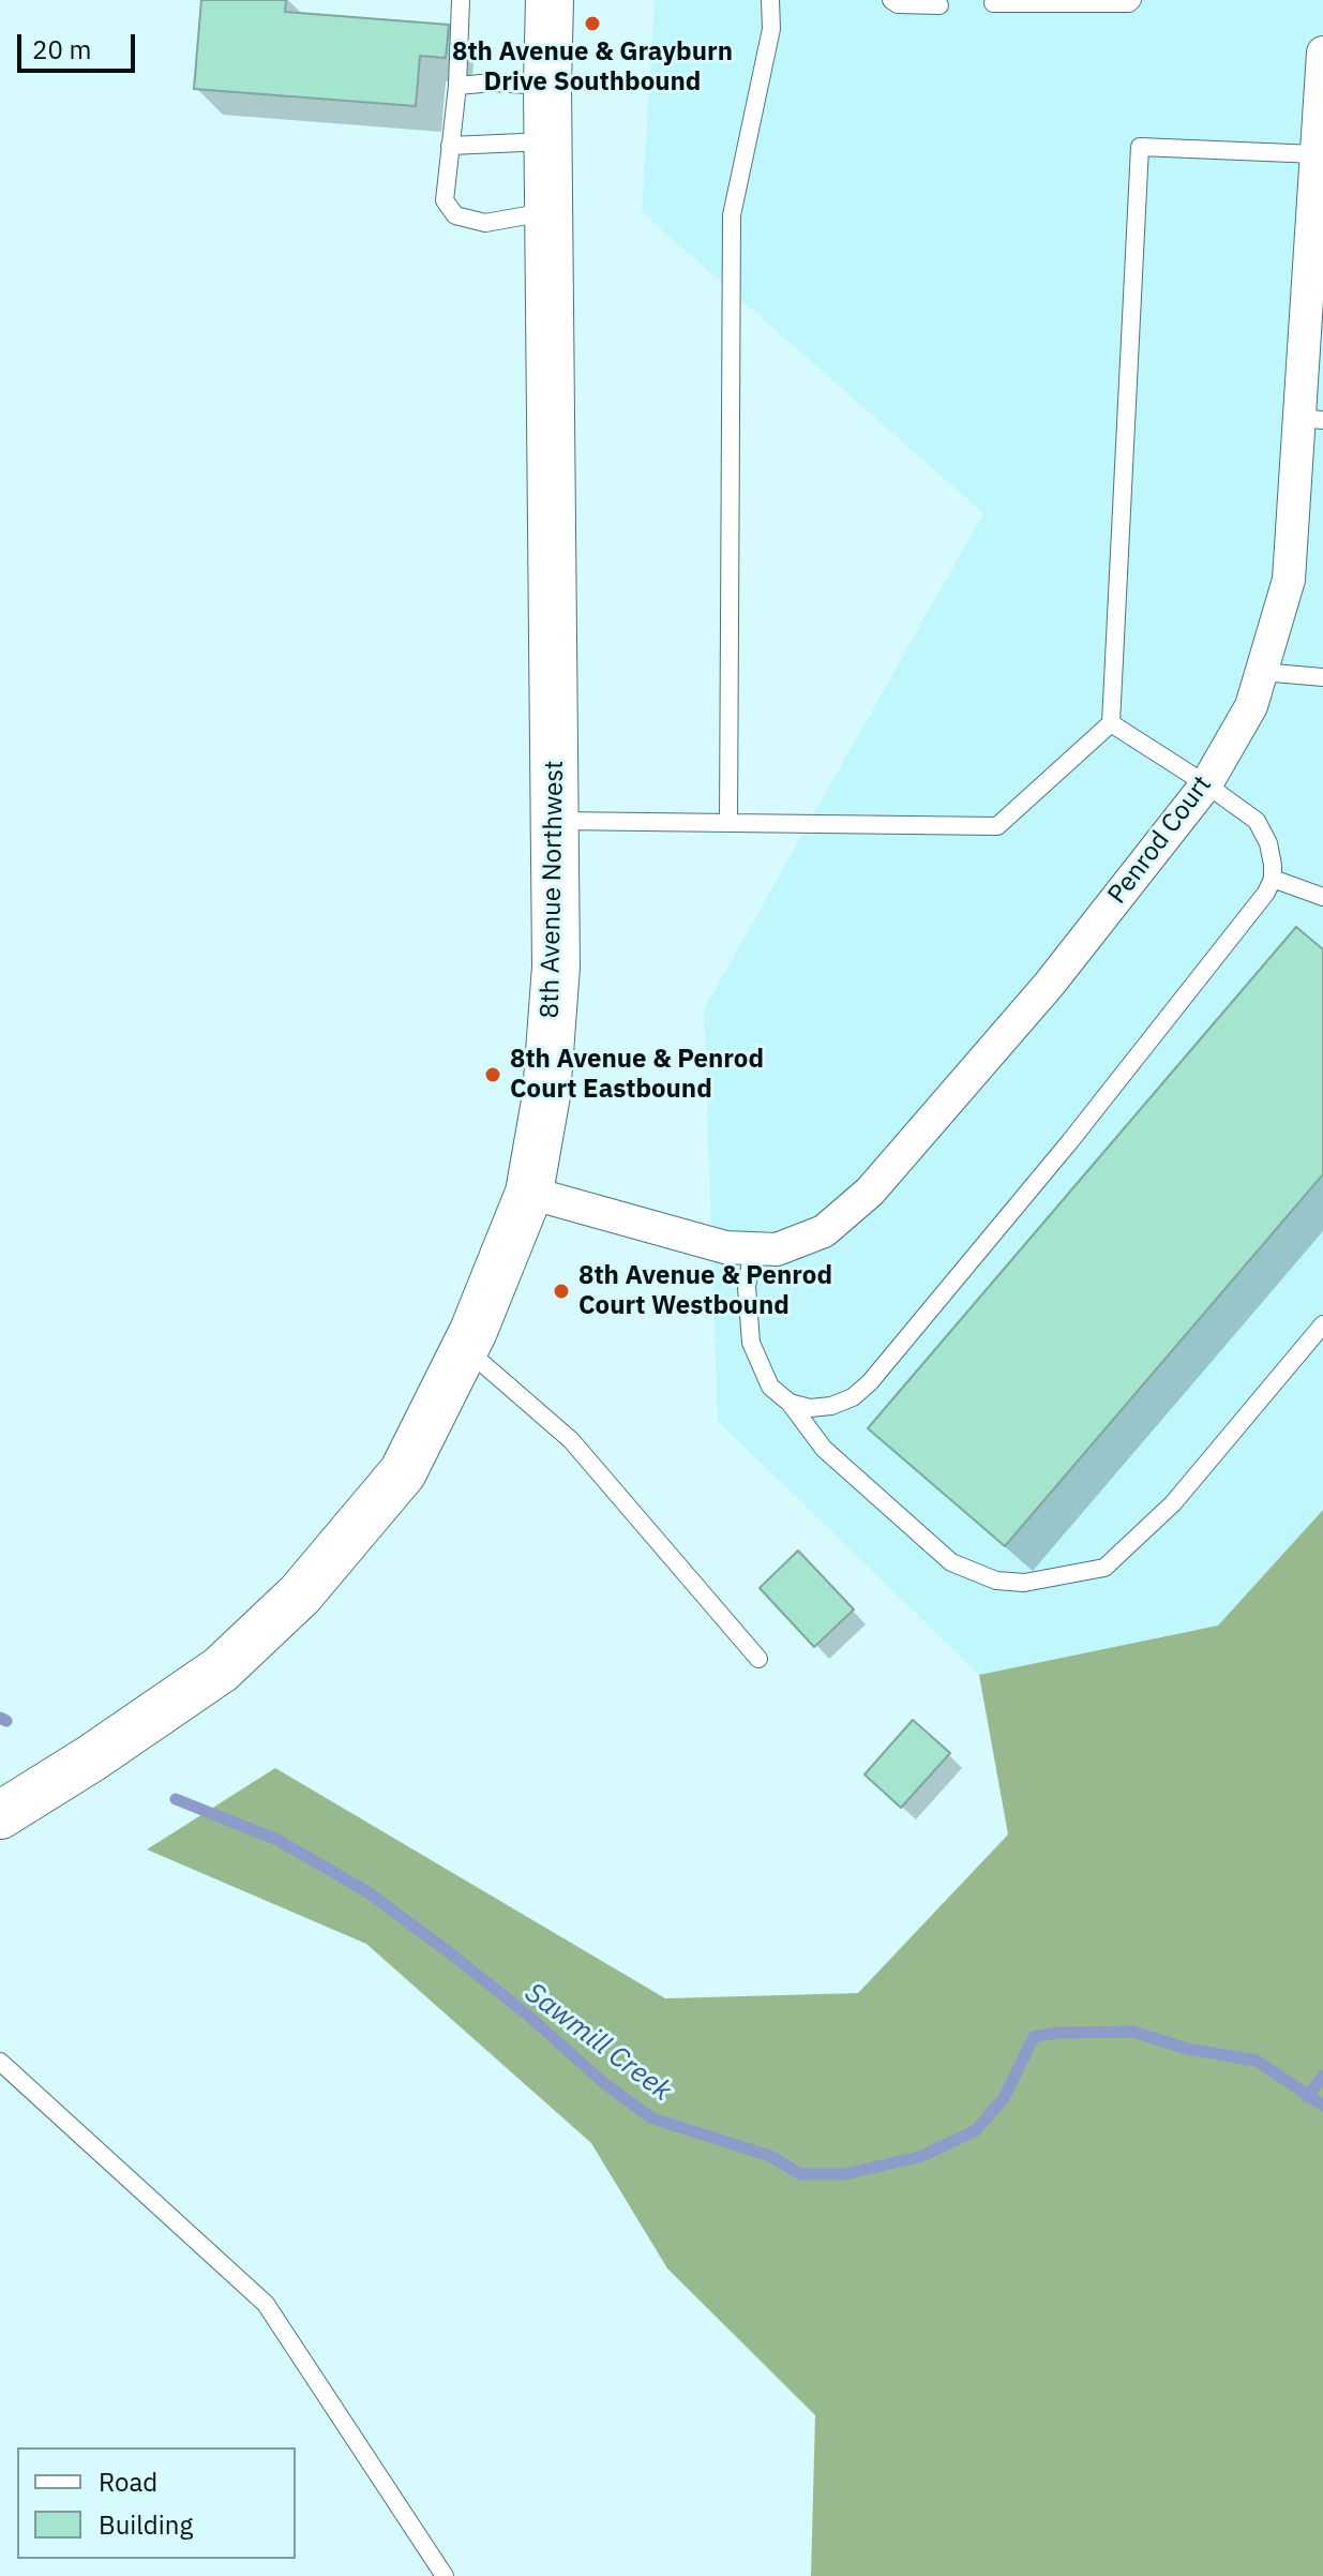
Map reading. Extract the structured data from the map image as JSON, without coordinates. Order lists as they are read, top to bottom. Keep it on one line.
{"streets":{"street":["Penrod Court","8th Avenue Northwest"]},"crossings":[["Penrod Court","8th Avenue Northwest"]],"water":["Sawmill Creek"],"places":["8th Avenue & Grayburn Drive Southbound","8th Avenue & Penrod Court Eastbound","8th Avenue & Penrod Court Westbound"],"legend":["Road","Building"],"scale_bar":"20 m"}
